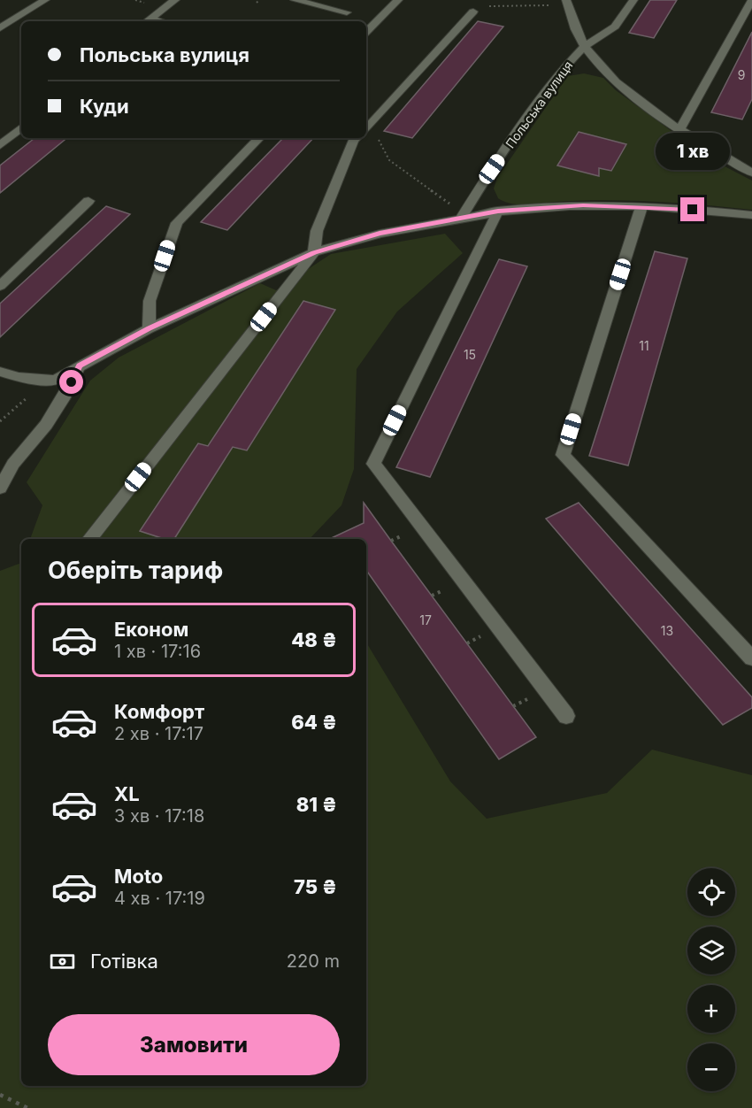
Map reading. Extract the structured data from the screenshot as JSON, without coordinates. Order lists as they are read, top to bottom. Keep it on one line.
{"streets":{"street":["Польська вулиця"]},"house_numbers":["9","11","15","17","13"],"page":{"banner":["Польська вулиця","Куди"],"bubble":"1 хв","heading":"Оберіть тариф","list":[{"name":"Економ","note":"1 хв · 17:16","value":"48 ₴"},{"name":"Комфорт","note":"2 хв · 17:17","value":"64 ₴"},{"name":"XL","note":"3 хв · 17:18","value":"81 ₴"},{"name":"Moto","note":"4 хв · 17:19","value":"75 ₴"}],"map_buttons":["+","−"],"pay":["Готівка","220 m"],"buttons":"Замовити"}}
